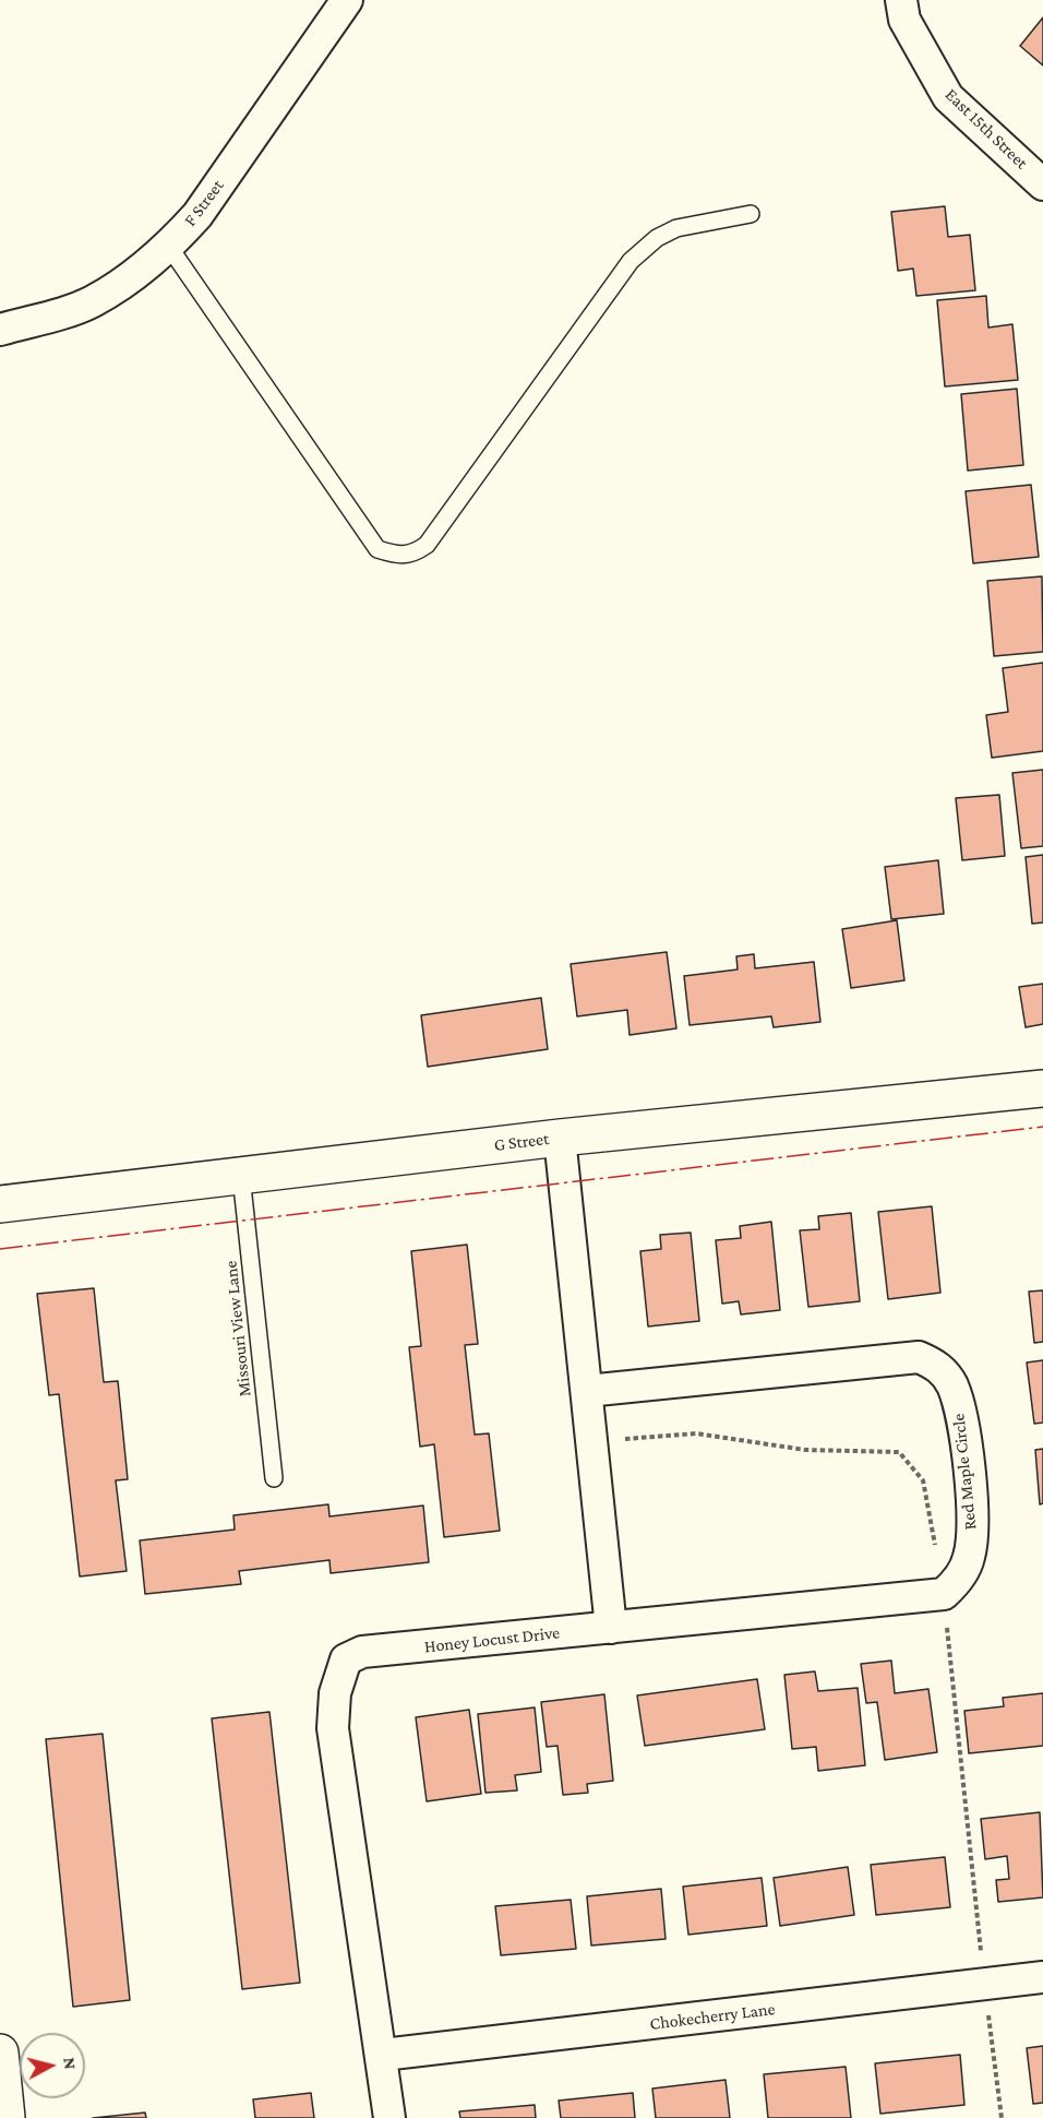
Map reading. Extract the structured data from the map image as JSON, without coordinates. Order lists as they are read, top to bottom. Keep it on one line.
{"streets":{"main road":["G Street"],"street":["East 15th Street","F Street","Red Maple Circle","Honey Locust Drive","Chokecherry Lane"],"lane":["Missouri View Lane"]},"crossings":[["G Street","Missouri View Lane"],["Red Maple Circle","Honey Locust Drive"],["Honey Locust Drive","Chokecherry Lane"]],"north":"right"}
